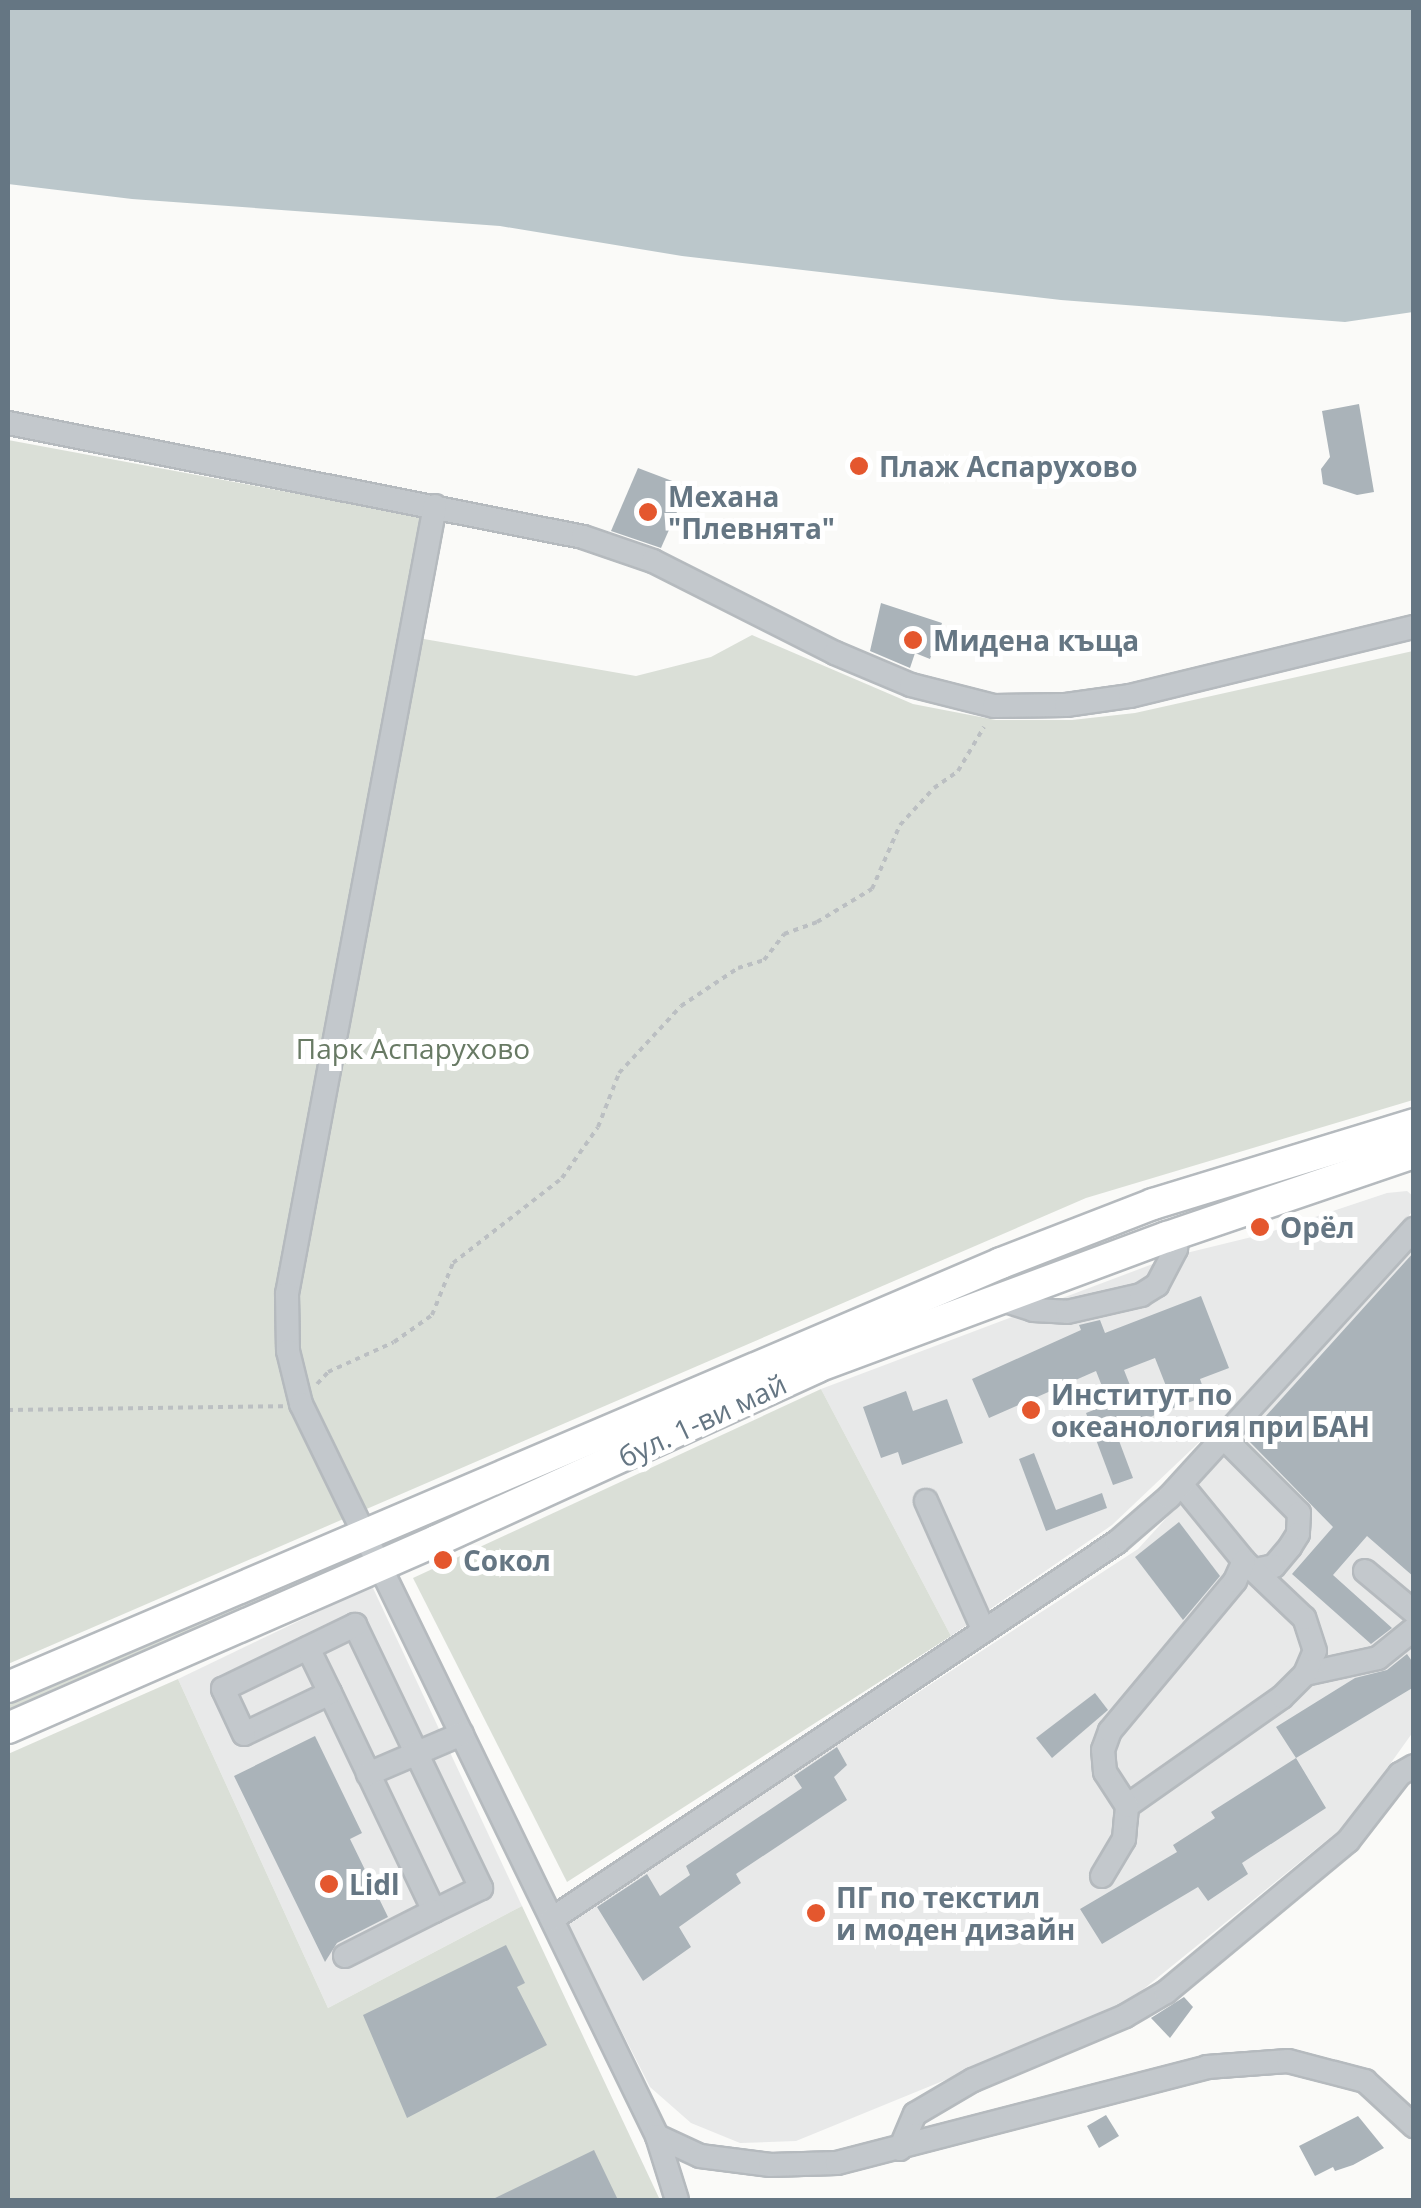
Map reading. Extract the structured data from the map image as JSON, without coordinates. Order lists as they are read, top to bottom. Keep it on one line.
{"streets":{"main road":["бул. 1-ви май"]},"parks":["Парк Аспарухово"],"places":["Плаж Аспарухово","Механа \"Плевнята\"","Мидена къща","Орёл","Институт по океанология при БАН","Сокол","Lidl","ПГ по текстил и моден дизайн"]}
